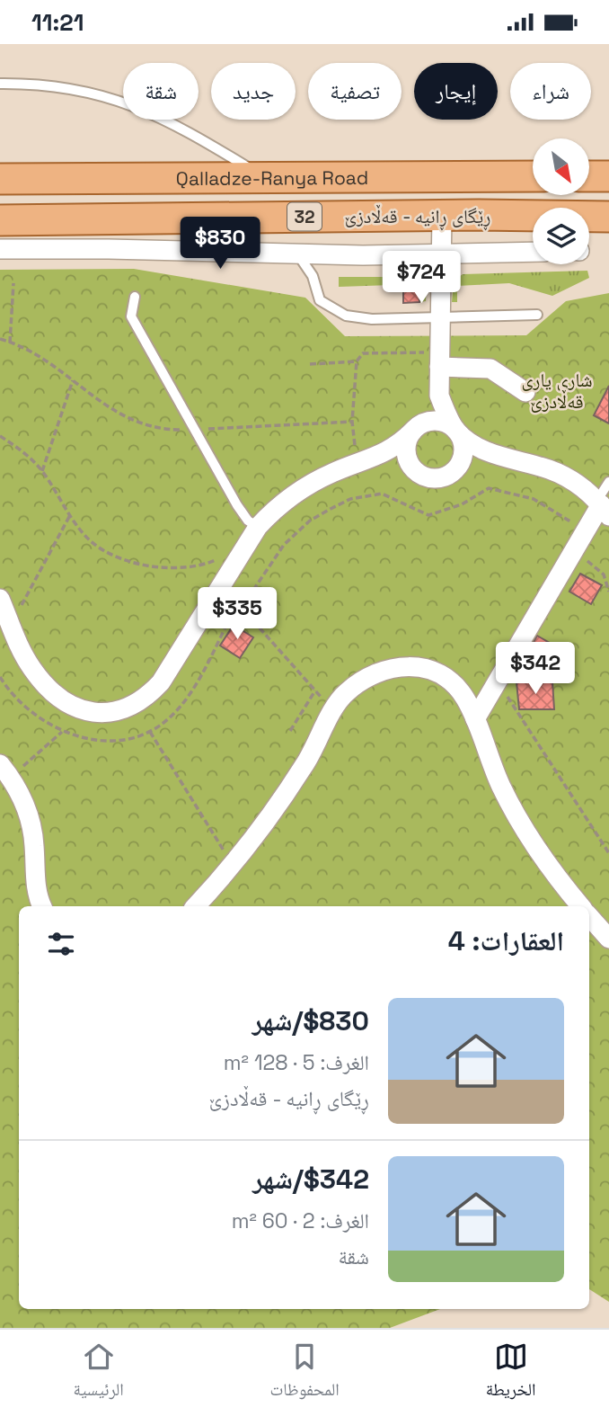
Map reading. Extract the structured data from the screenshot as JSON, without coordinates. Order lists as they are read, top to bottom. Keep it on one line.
{"streets":{"main road":["Qalladze-Ranya Road","ڕێگای ڕانیە - قەڵادزێ","32"]},"parks":["شاری یاری قەڵادزێ"],"north":"bottom right","page":{"status":"11:21","chip":["شراء","إيجار","تصفية","جديد","شقة"],"price":["$830","$724","$335","$342"],"heading":"العقارات: 4","list":[{"name":"$830/شهر","note":"الغرف: 5 · 128 m² · ڕێگای ڕانیە - قەڵادزێ"},{"name":"$342/شهر","note":"الغرف: 2 · 60 m² · شقة"}],"tabs":["الخريطة","المحفوظات","الرئيسية"]}}
